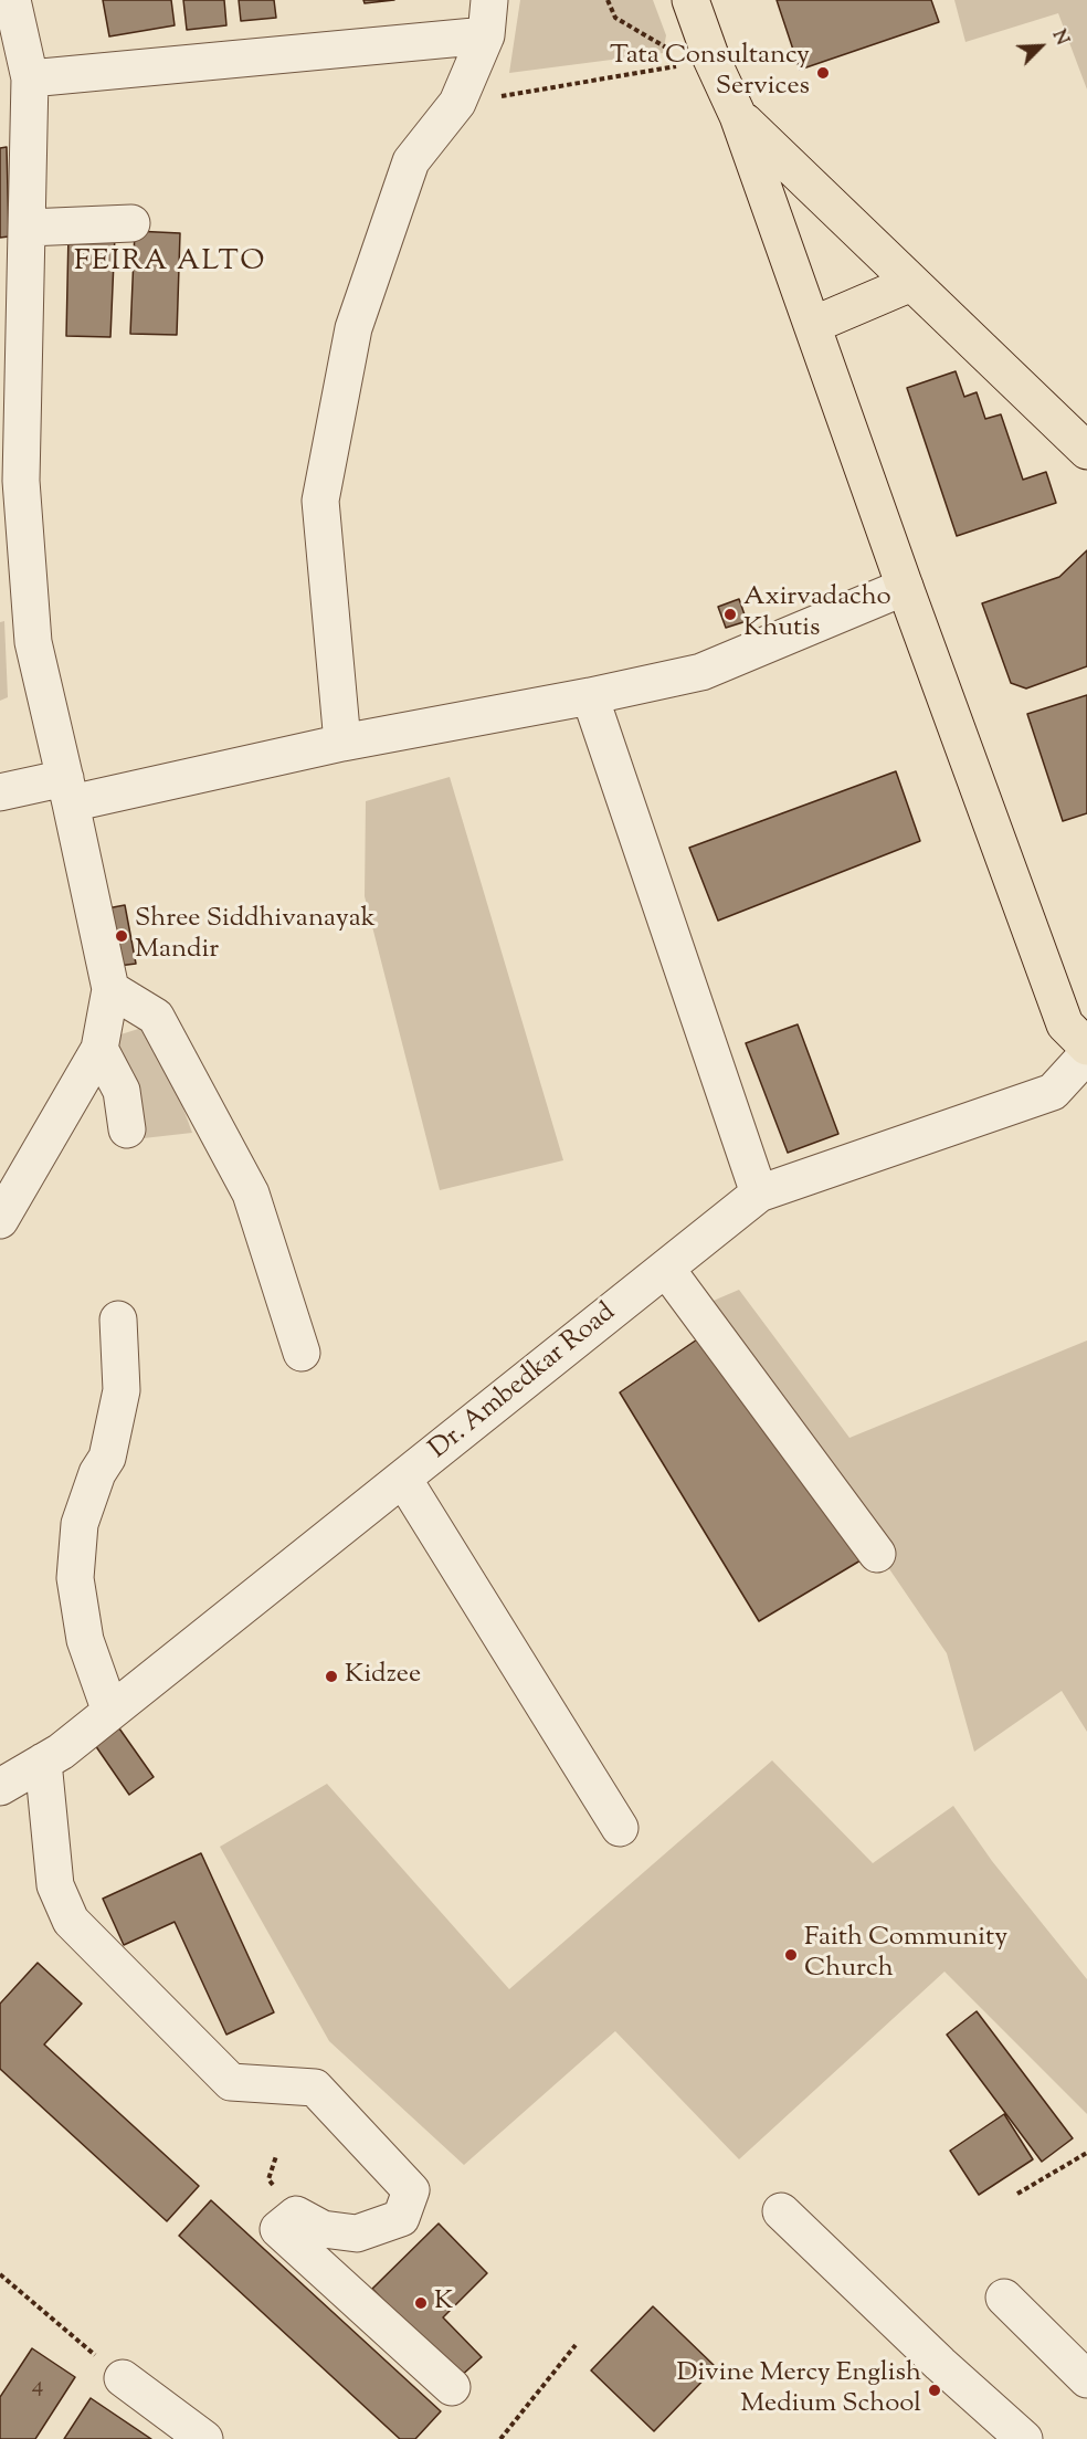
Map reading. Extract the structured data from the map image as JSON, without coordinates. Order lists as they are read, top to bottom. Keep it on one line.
{"streets":{"street":["Dr. Ambedkar Road"]},"districts":["FEIRA ALTO"],"places":["Tata Consultancy Services","Axirvadacho Khutis","Shree Siddhivanayak Mandir","Kidzee","Faith Community Church","K","Divine Mercy English Medium School"],"house_numbers":["4"],"north":"top right"}
